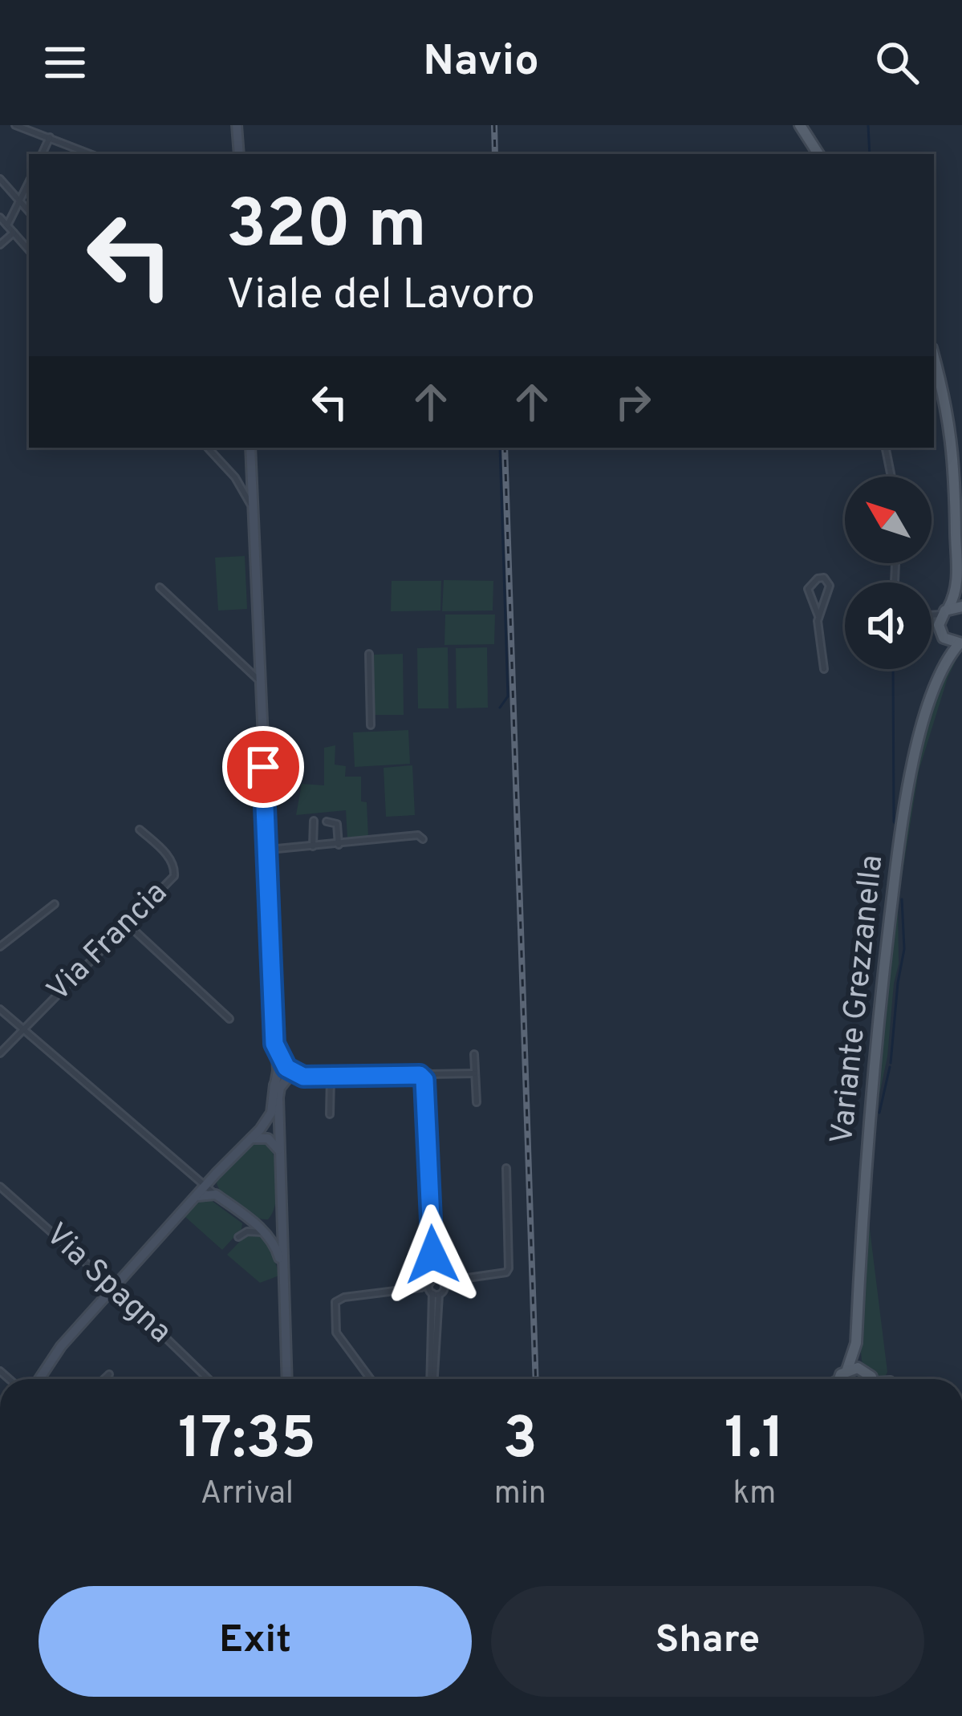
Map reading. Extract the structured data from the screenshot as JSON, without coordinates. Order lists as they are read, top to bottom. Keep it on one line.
{"streets":{"main road":["Variante Grezzanella"],"street":["Via Francia","Via Spagna"]},"north":"top left","page":{"header":"Navio","turn":["320 m","Viale del Lavoro"],"eta":["17:35","Arrival","3","min","1.1","km"],"buttons":["Exit","Share"]}}
